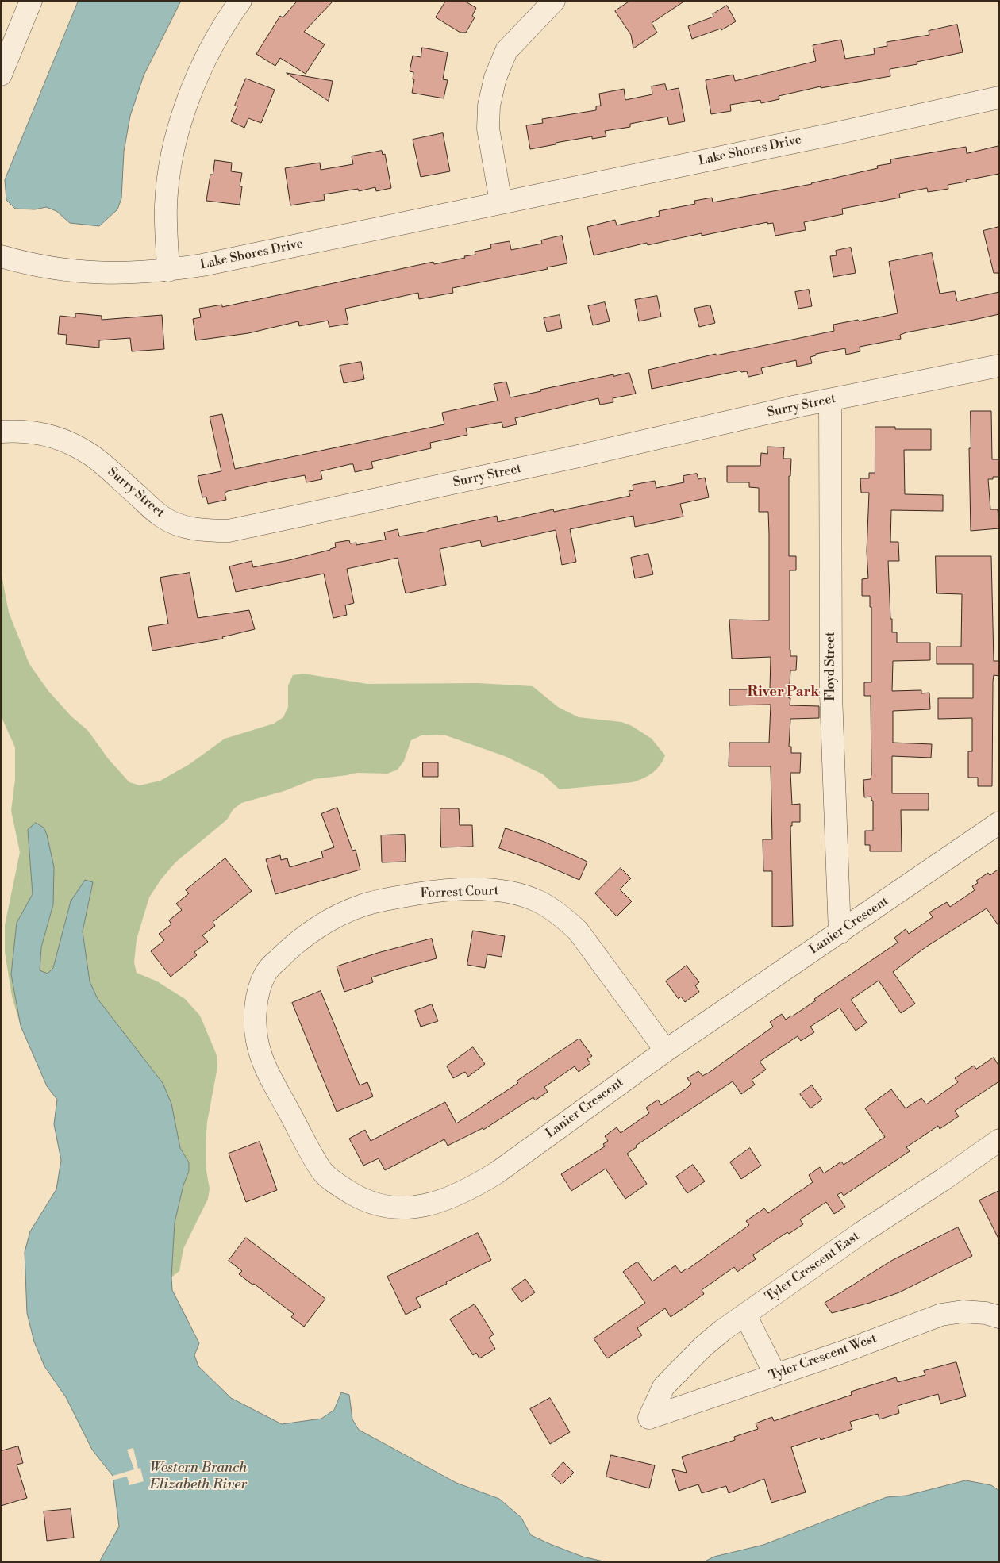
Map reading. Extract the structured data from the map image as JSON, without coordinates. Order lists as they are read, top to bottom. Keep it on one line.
{"streets":{"street":["Lake Shores Drive","Surry Street","Floyd Street","Forrest Court","Lanier Crescent","Tyler Crescent East","Tyler Crescent West"]},"crossings":[["Surry Street","Floyd Street"],["Floyd Street","Lanier Crescent"],["Forrest Court","Lanier Crescent"],["Tyler Crescent East","Tyler Crescent West"]],"districts":["River Park"],"water":["Western Branch Elizabeth River"]}
